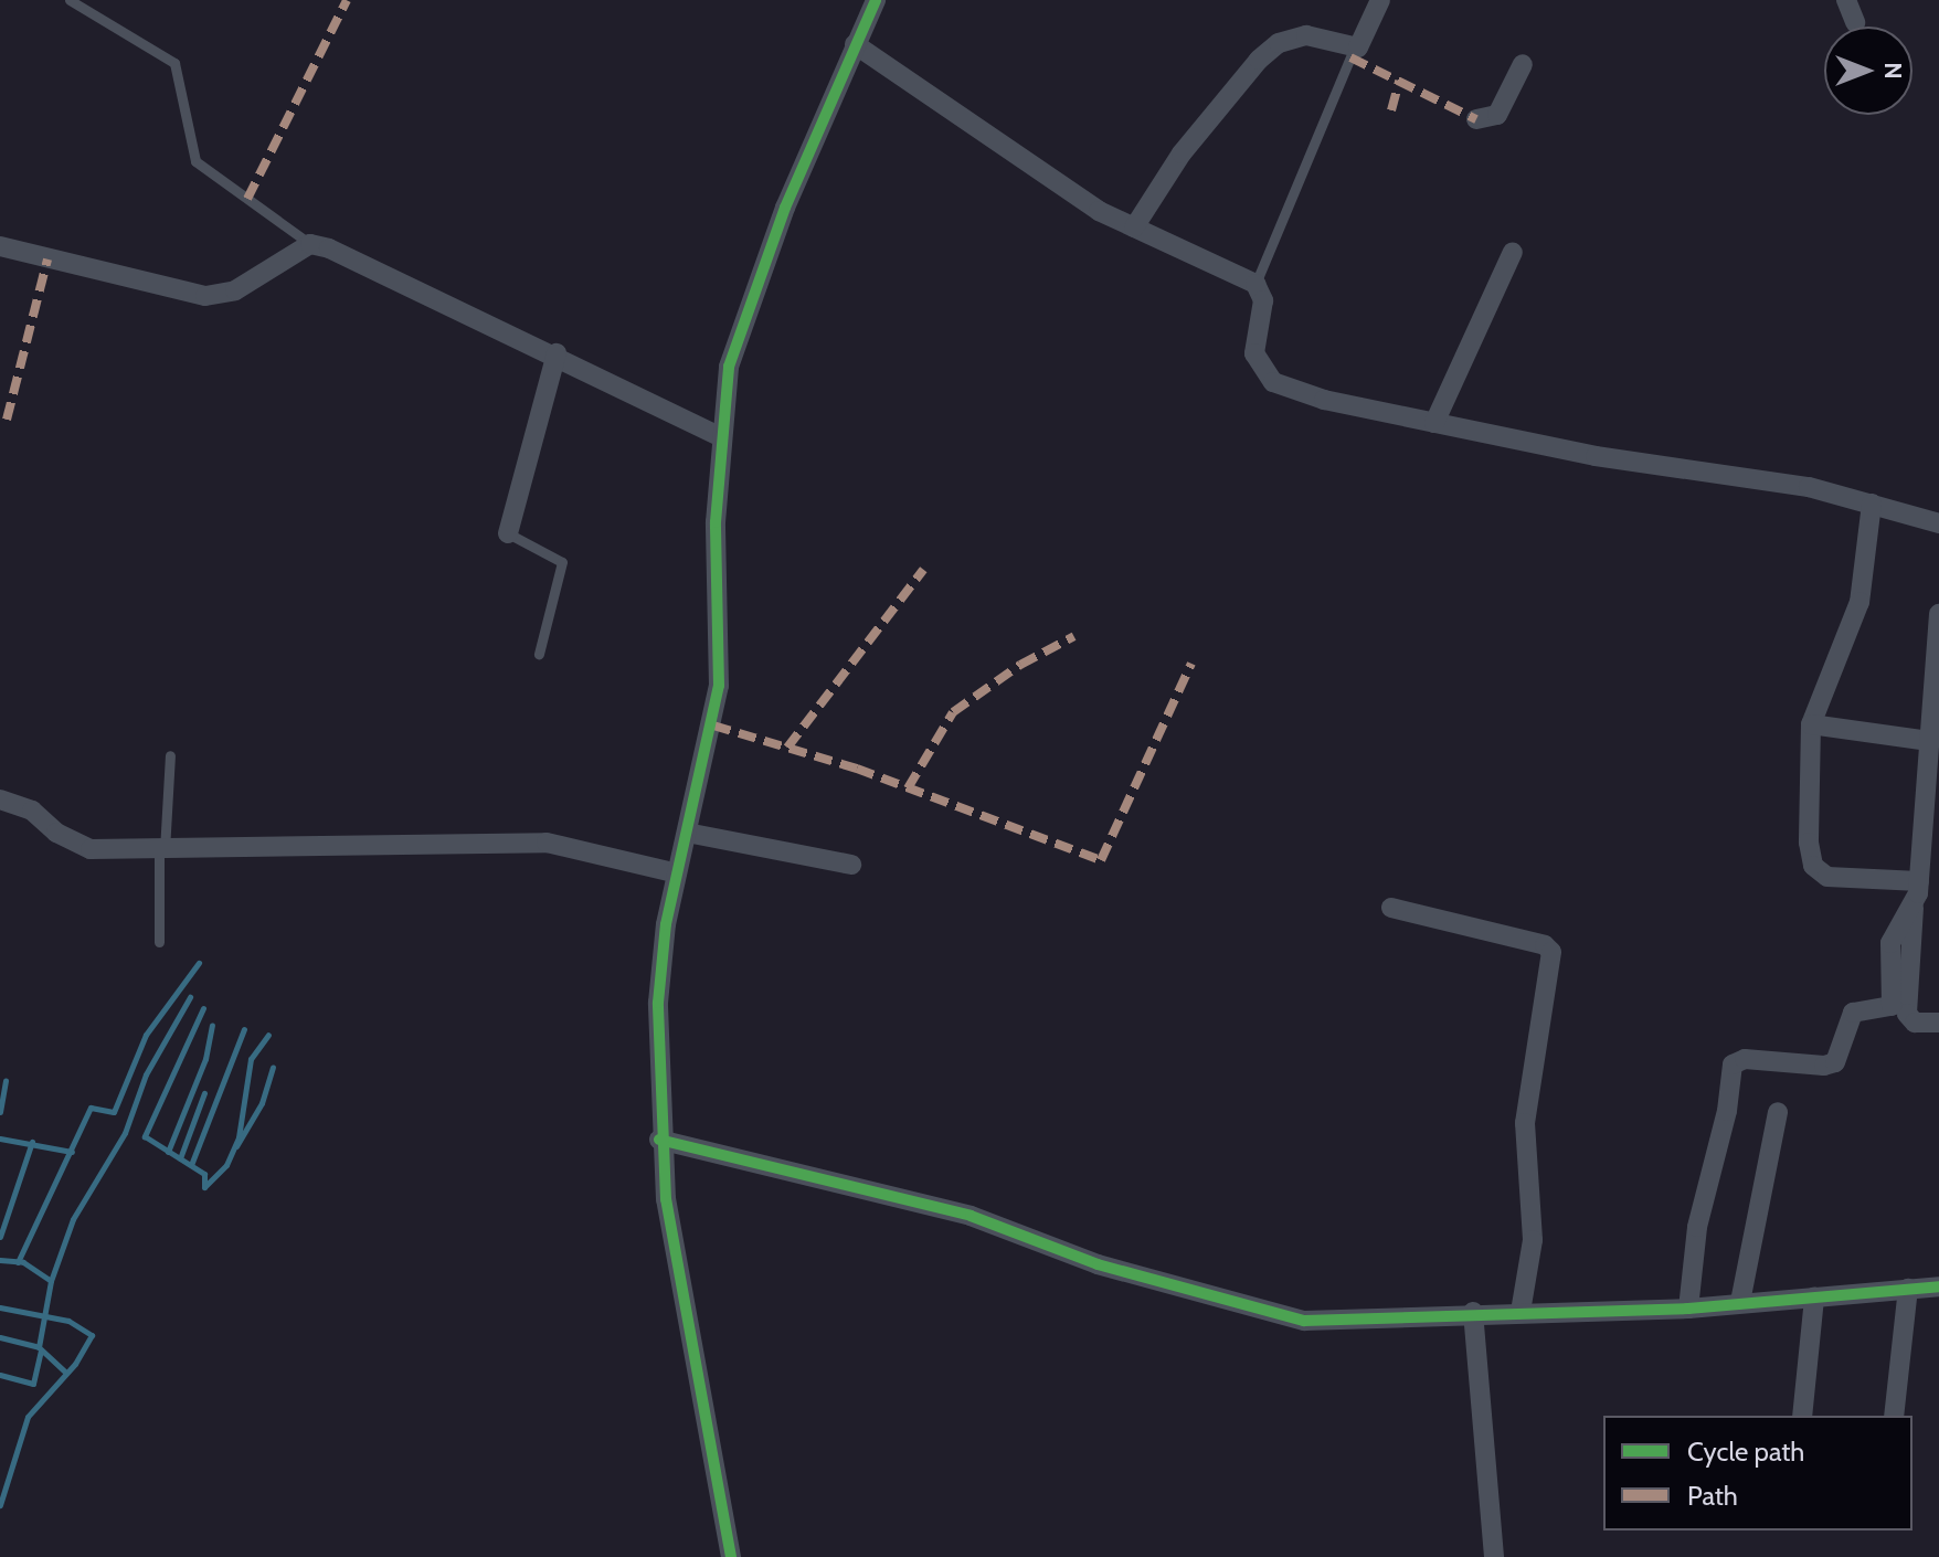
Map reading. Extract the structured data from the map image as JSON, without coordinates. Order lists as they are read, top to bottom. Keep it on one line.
{"legend":["Cycle path","Path"],"north":"right"}
